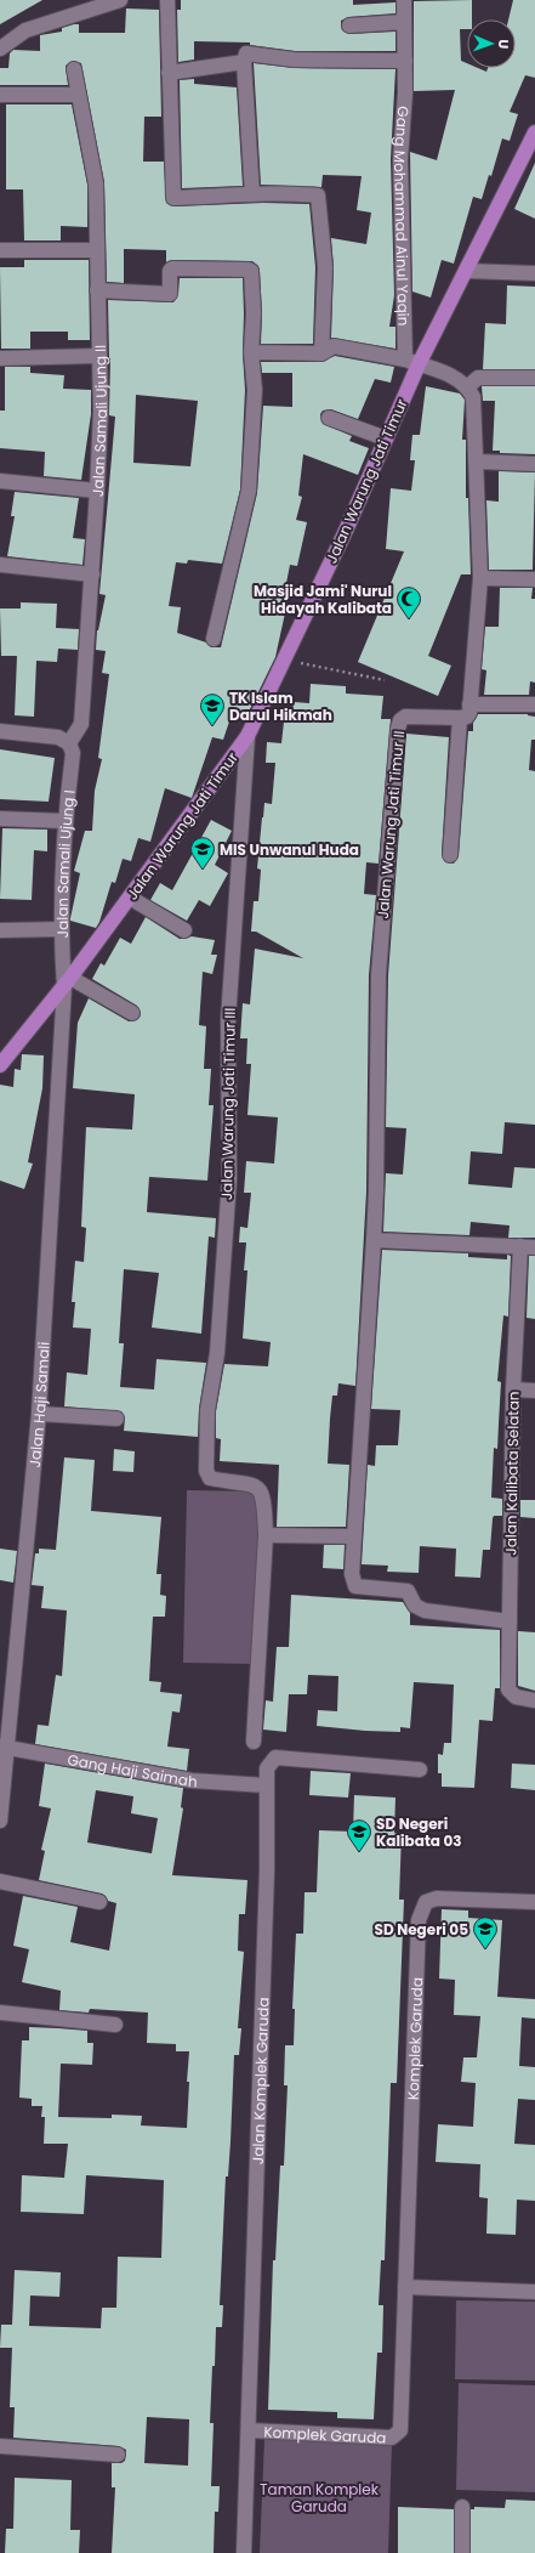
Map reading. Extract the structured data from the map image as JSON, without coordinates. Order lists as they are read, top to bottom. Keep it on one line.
{"streets":{"main road":["Jalan Warung Jati Timur"],"street":["Gang Mohammad Ainul Yaqin","Jalan Samali Ujung II","Jalan Warung Jati Timur II","Jalan Samali Ujung I","Jalan Warung Jati Timur III","Jalan Haji Samali","Jalan Kalibata Selatan","Gang Haji Saimah","Komplek Garuda","Jalan Komplek Garuda"]},"crossings":[["Gang Mohammad Ainul Yaqin","Jalan Warung Jati Timur"],["Jalan Samali Ujung II","Jalan Samali Ujung I"],["Jalan Warung Jati Timur","Jalan Samali Ujung I"],["Jalan Warung Jati Timur","Jalan Warung Jati Timur III"],["Jalan Warung Jati Timur","Jalan Haji Samali"],["Jalan Samali Ujung I","Jalan Haji Samali"],["Jalan Haji Samali","Gang Haji Saimah"],["Gang Haji Saimah","Jalan Komplek Garuda"],["Komplek Garuda","Jalan Komplek Garuda"]],"parks":["Taman Komplek Garuda"],"places":{"mosque":["Masjid Jami' Nurul Hidayah Kalibata"],"school or university":["TK Islam Darul Hikmah","MIS Unwanul Huda","SD Negeri Kalibata 03","SD Negeri 05"]},"north":"right"}
